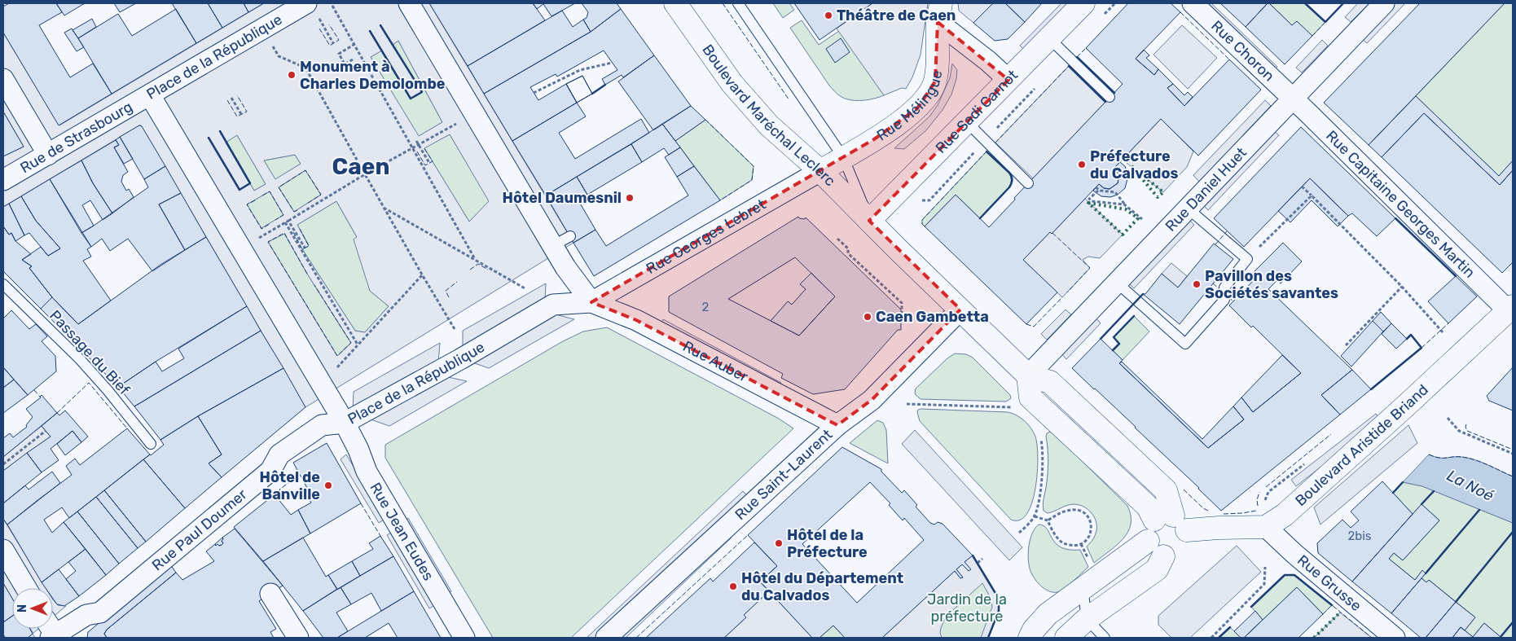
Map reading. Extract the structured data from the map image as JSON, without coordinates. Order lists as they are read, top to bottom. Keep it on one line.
{"streets":{"main road":["Rue Mélingue","Rue Sadi Carnot","Boulevard Maréchal Leclerc","Boulevard Aristide Briand"],"street":["Rue Choron","Place de la République","Rue de Strasbourg","Rue Daniel Huet","Rue Capitaine Georges Martin","Rue Georges Lebret","Rue Auber","Rue Saint-Laurent","Rue Paul Doumer","Rue Jean Eudes","Rue Grusse"],"lane":["Passage du Bief"]},"crossings":[["Rue Choron","Rue Daniel Huet"],["Rue Choron","Rue Capitaine Georges Martin"],["Place de la République","Rue de Strasbourg"],["Place de la République","Rue Georges Lebret"],["Place de la République","Rue Auber"],["Place de la République","Rue Paul Doumer"],["Place de la République","Rue Jean Eudes"],["Rue Mélingue","Boulevard Maréchal Leclerc"],["Rue Mélingue","Rue Georges Lebret"],["Rue Sadi Carnot","Boulevard Maréchal Leclerc"],["Boulevard Maréchal Leclerc","Rue Daniel Huet"],["Boulevard Maréchal Leclerc","Rue Georges Lebret"],["Boulevard Maréchal Leclerc","Rue Saint-Laurent"],["Rue Daniel Huet","Rue Capitaine Georges Martin"],["Rue Capitaine Georges Martin","Boulevard Aristide Briand"],["Rue Georges Lebret","Rue Auber"],["Rue Auber","Rue Saint-Laurent"],["Boulevard Aristide Briand","Rue Grusse"],["Rue Paul Doumer","Rue Jean Eudes"]],"districts":["Caen"],"water":["La Noé"],"parks":["Jardin de la préfecture"],"places":["Théâtre de Caen","Monument à Charles Demolombe","Préfecture du Calvados","Hôtel Daumesnil","Pavillon des Sociétés savantes","Caen Gambetta","Hôtel de Banville","Hôtel de la Préfecture","Hôtel du Département du Calvados"],"house_numbers":["2","2bis"],"north":"left"}
